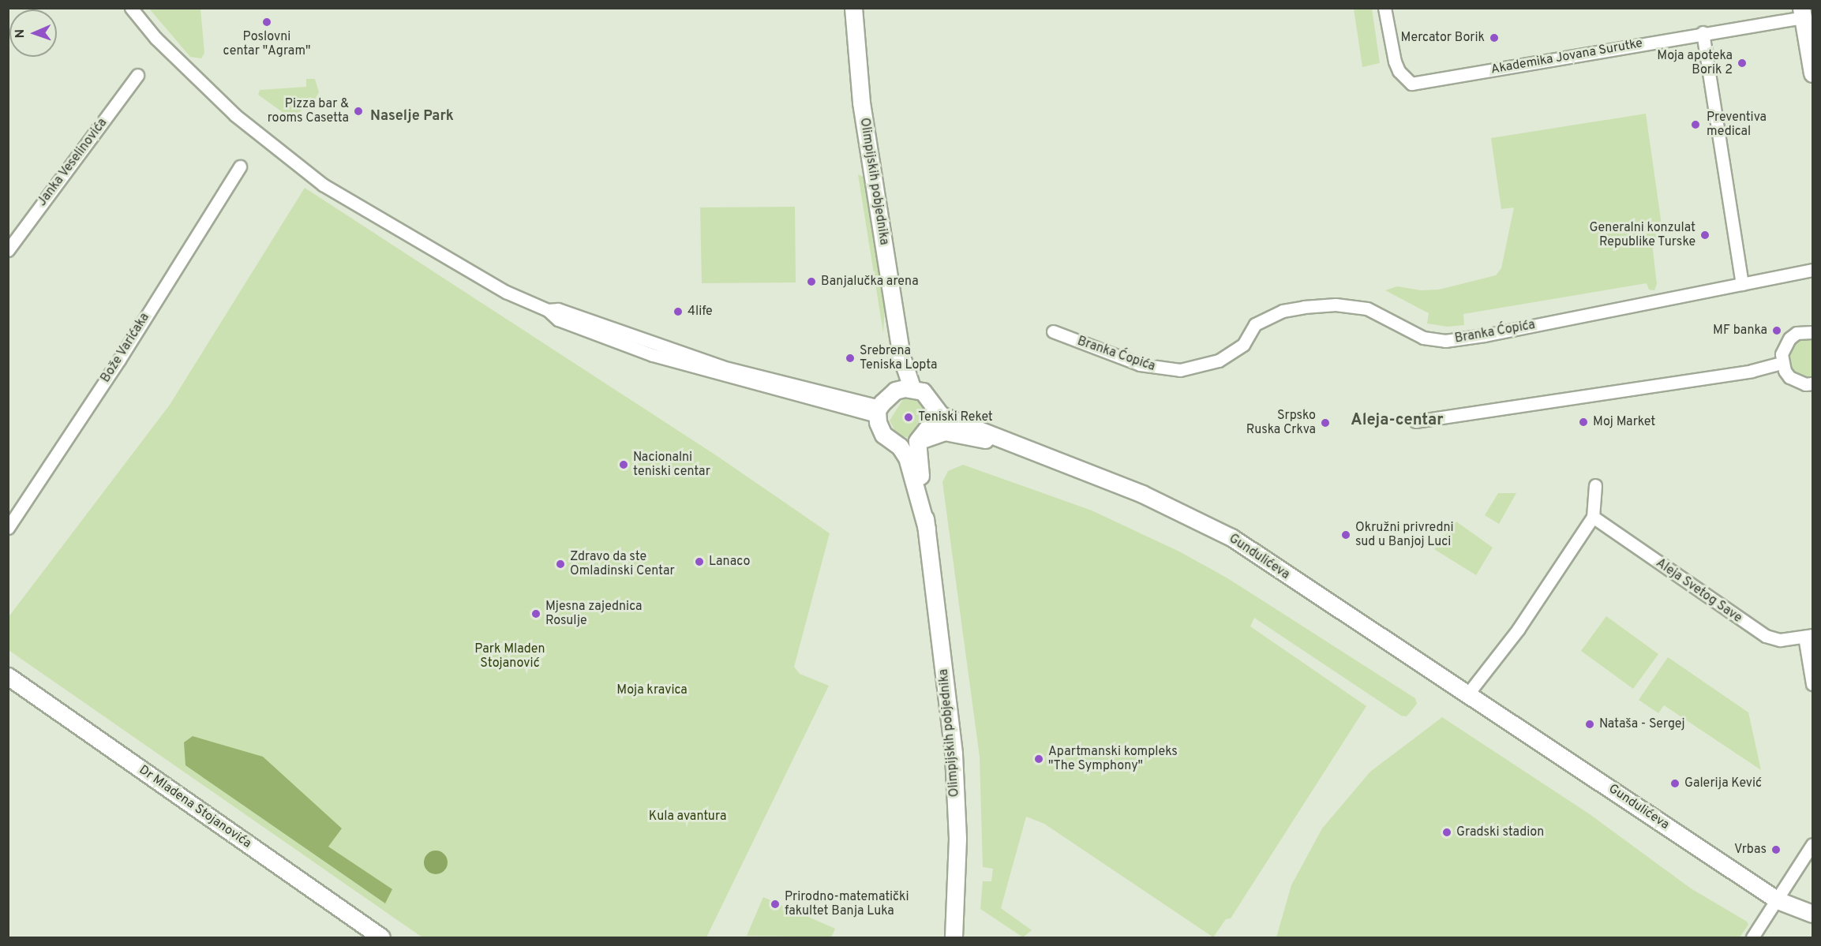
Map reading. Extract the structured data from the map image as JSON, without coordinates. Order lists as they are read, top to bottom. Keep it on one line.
{"streets":{"street":["Akademika Jovana Surutke","Janka Veselinovića","Olimpijskih pobjednika","Branka Ćopića","Bože Varićaka","Gundulićeva","Aleja Svetog Save","Dr Mladena Stojanovića"]},"crossings":[["Olimpijskih pobjednika","Gundulićeva"]],"districts":["Naselje Park","Aleja-centar"],"parks":["Park Mladen Stojanović","Moja kravica","Kula avantura"],"places":["Poslovni centar \"Agram\"","Mercator Borik","Moja apoteka Borik 2","Pizza bar & rooms Casetta","Preventiva medical","Generalni konzulat Republike Turske","Banjalučka arena","4life","MF banka","Srebrena Teniska Lopta","Teniski Reket","Moj Market","Srpsko Ruska Crkva","Nacionalni teniski centar","Okružni privredni sud u Banjoj Luci","Lanaco","Zdravo da ste Omladinski Centar","Mjesna zajednica Rosulje","Nataša - Sergej","Apartmanski kompleks \"The Symphony\"","Galerija Kević","Gradski stadion","Vrbas","Prirodno-matematički fakultet Banja Luka"],"north":"left"}
